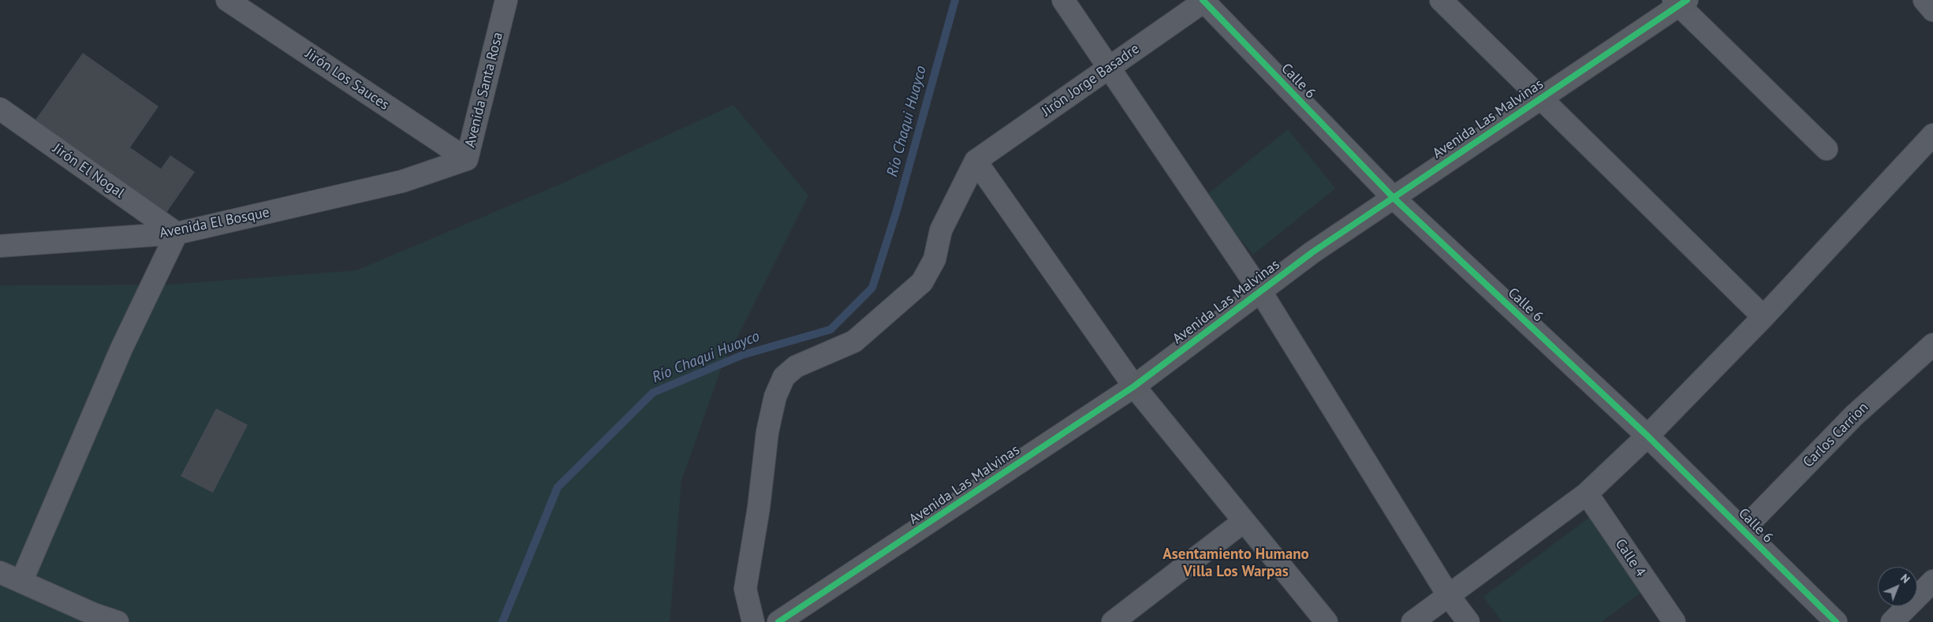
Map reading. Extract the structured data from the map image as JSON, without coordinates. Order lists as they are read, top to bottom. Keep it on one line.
{"streets":{"street":["Jirón Los Sauces","Jirón Jorge Basadre","Calle 6","Avenida Santa Rosa","Avenida Las Malvinas","Jirón El Nogal","Avenida El Bosque","Carlos Carrion","Calle 4"]},"crossings":[["Jirón Los Sauces","Avenida Santa Rosa"],["Jirón Jorge Basadre","Calle 6"],["Calle 6","Avenida Las Malvinas"],["Calle 6","Carlos Carrion"],["Avenida Santa Rosa","Avenida El Bosque"],["Jirón El Nogal","Avenida El Bosque"]],"districts":["Asentamiento Humano Villa Los Warpas"],"water":["Río Chaqui Huayco"],"north":"top right"}
